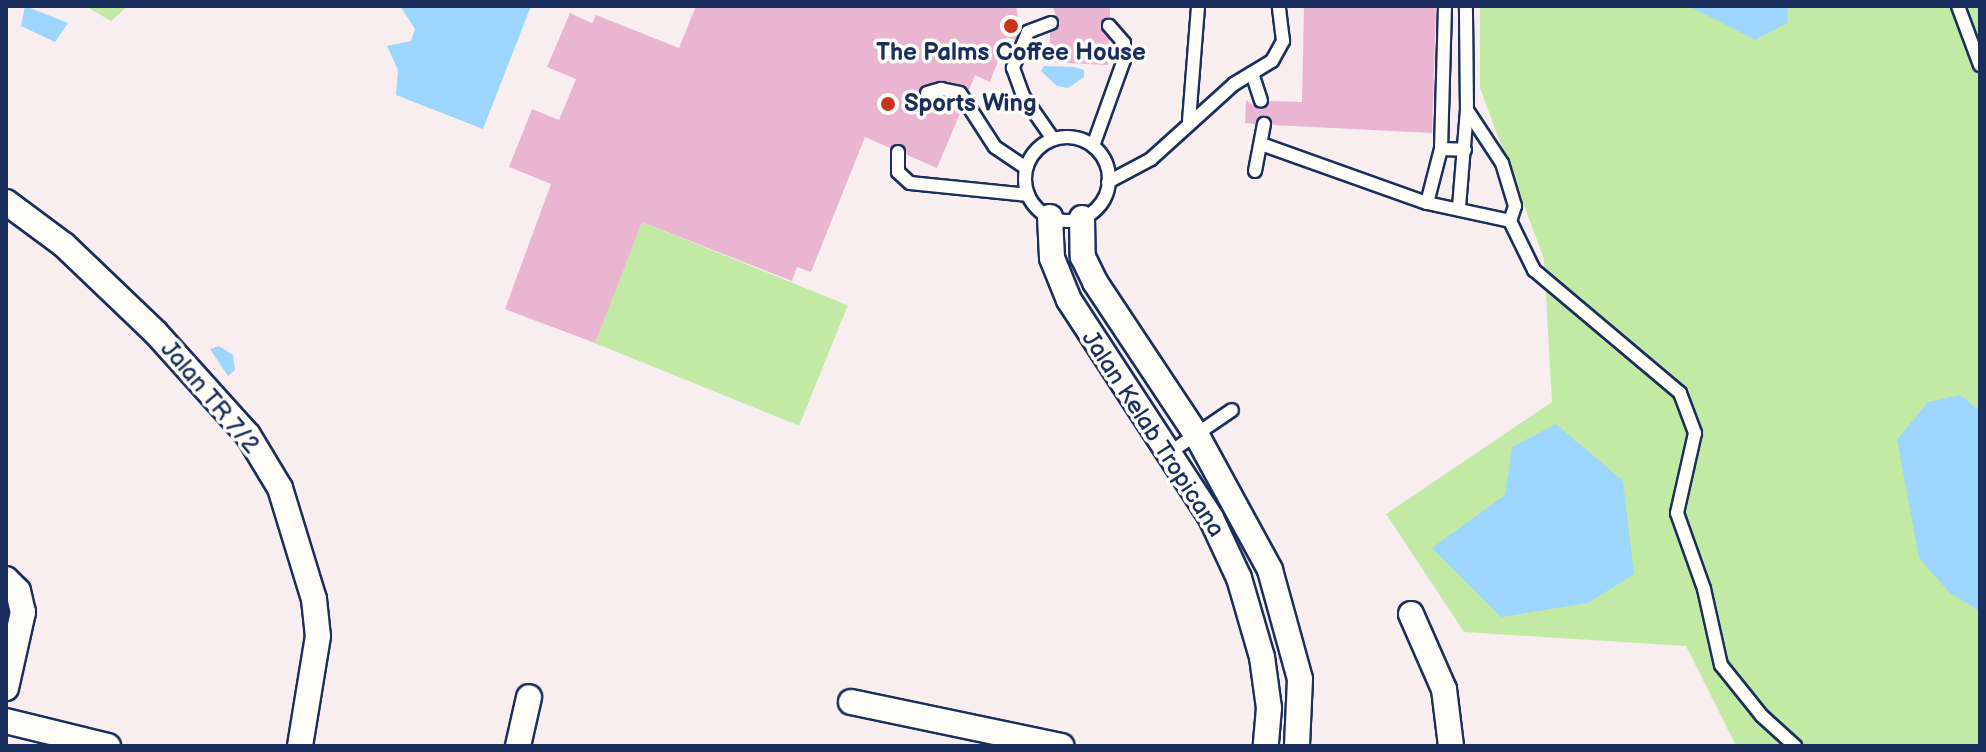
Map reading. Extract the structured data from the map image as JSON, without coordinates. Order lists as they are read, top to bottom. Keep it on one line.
{"streets":{"street":["Jalan TR 7/2","Jalan Kelab Tropicana"]},"places":["The Palms Coffee House","Sports Wing"]}
